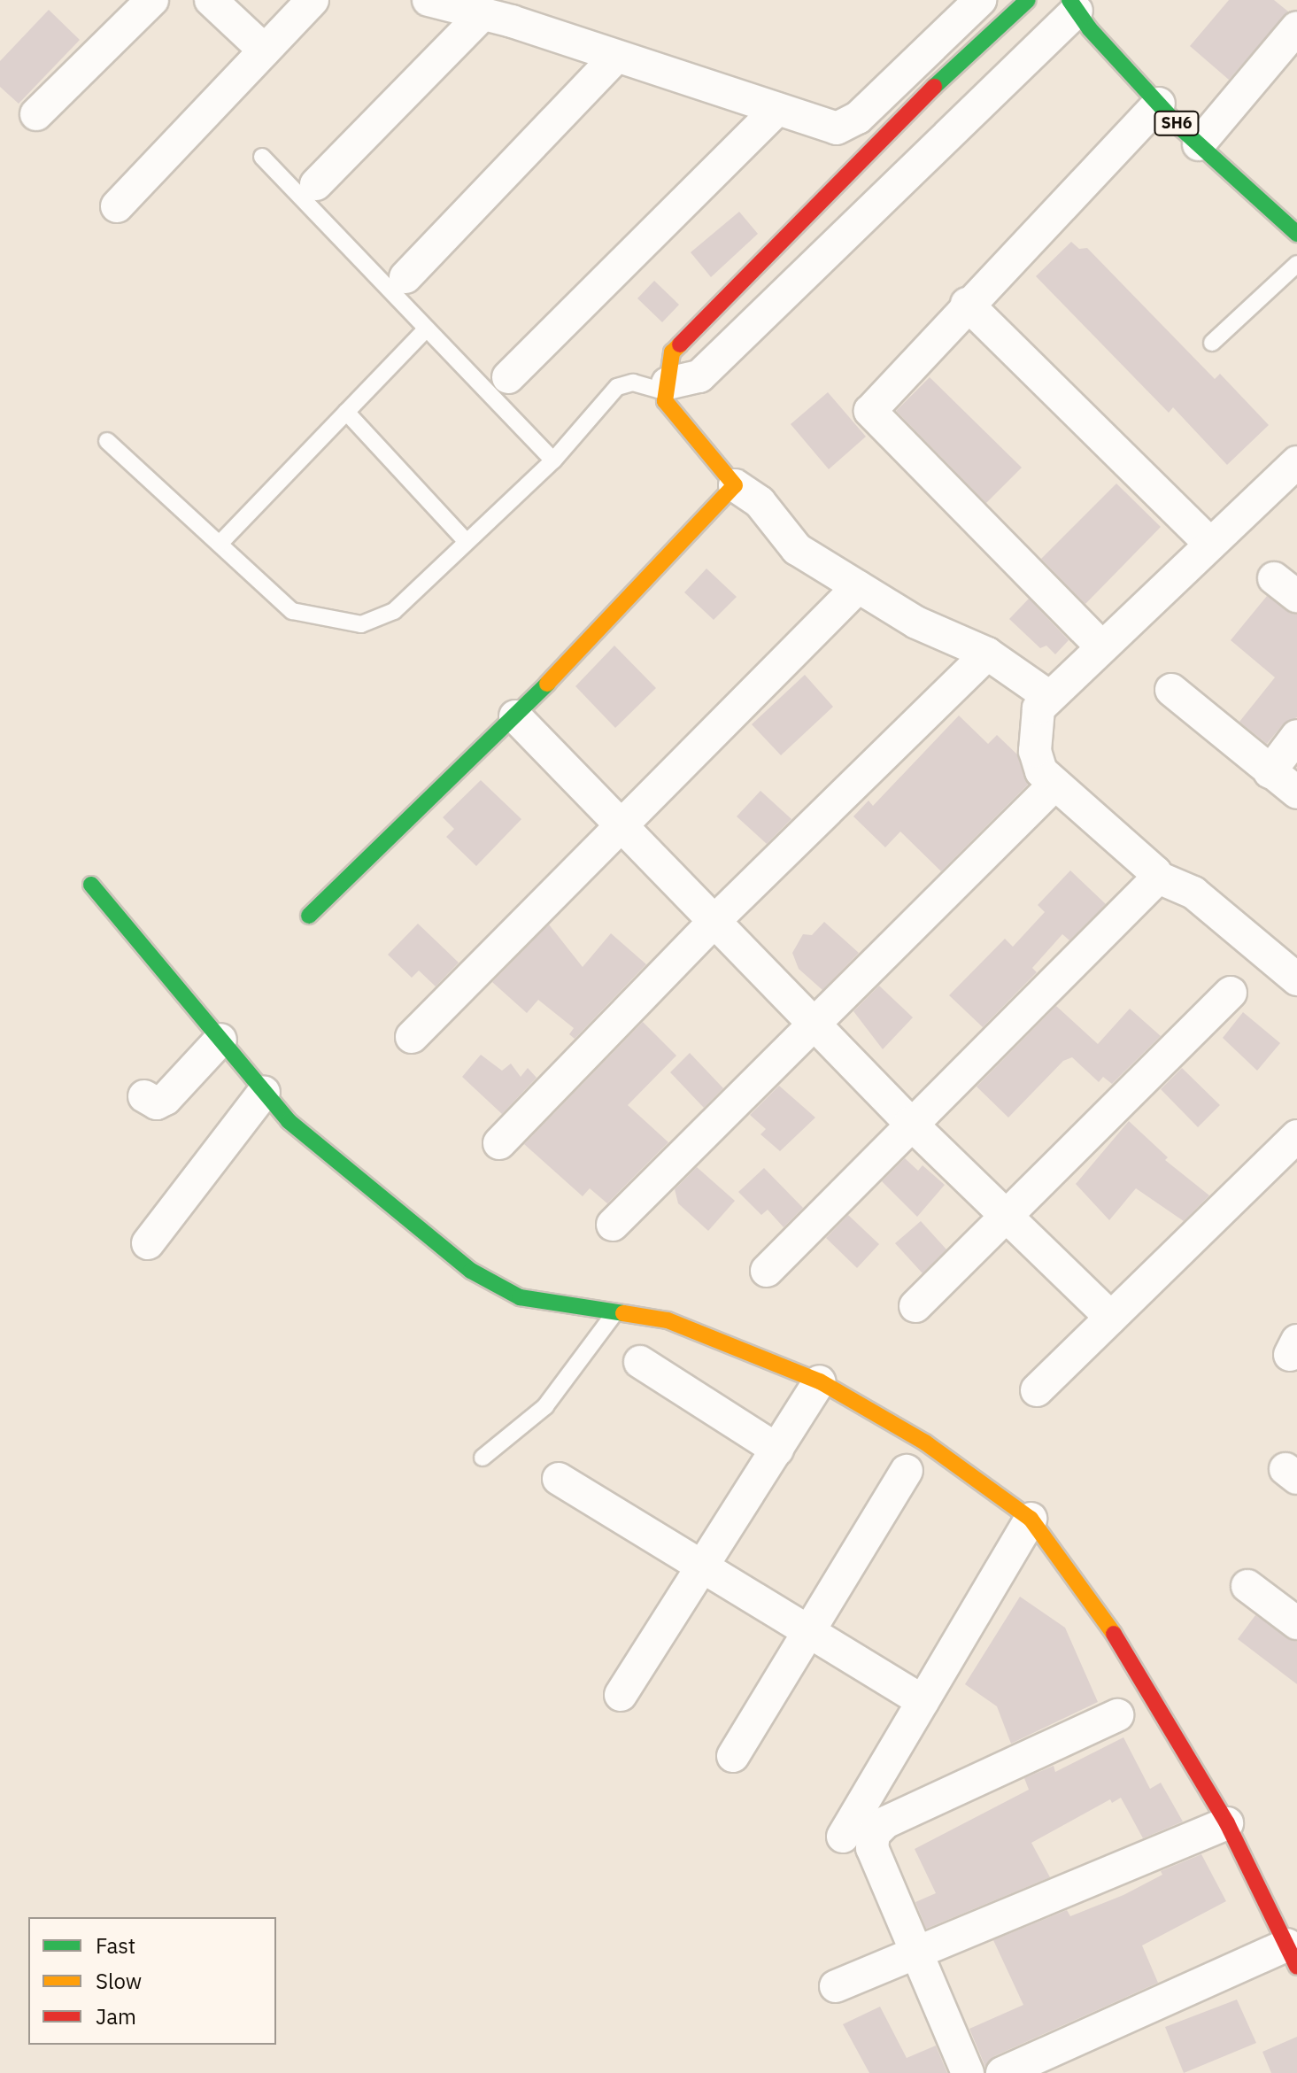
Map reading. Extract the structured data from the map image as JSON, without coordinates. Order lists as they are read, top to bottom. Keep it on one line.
{"streets":{"street":["SH6"]},"legend":["Fast","Slow","Jam"]}
